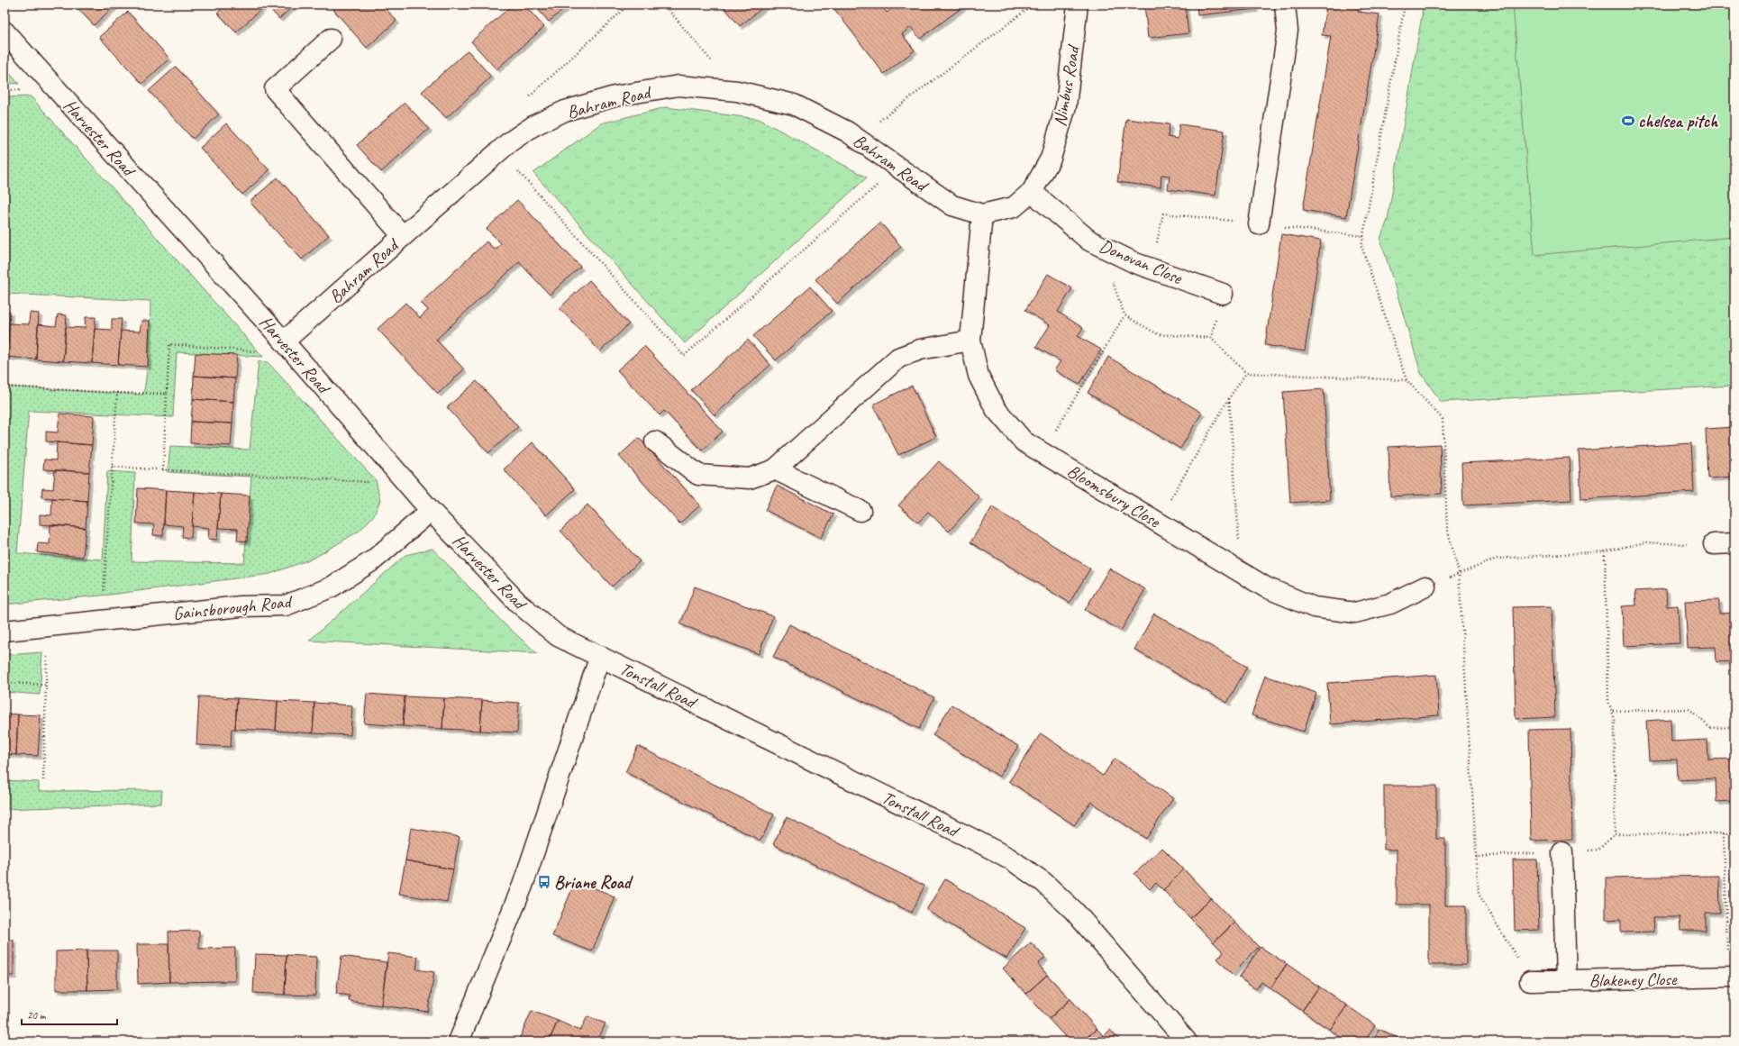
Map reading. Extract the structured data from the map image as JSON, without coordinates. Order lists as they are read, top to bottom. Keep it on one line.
{"streets":{"street":["Nimbus Road","Bahram Road","Harvester Road","Donovan Close","Bloomsbury Close","Gainsborough Road","Tonstall Road","Blakeney Close"]},"crossings":[["Nimbus Road","Bahram Road"],["Nimbus Road","Donovan Close"],["Nimbus Road","Bloomsbury Close"],["Bahram Road","Harvester Road"],["Bahram Road","Bloomsbury Close"],["Harvester Road","Gainsborough Road"],["Harvester Road","Tonstall Road"]],"places":{"sports":["chelsea pitch"],"bus stop":["Briane Road"]},"scale_bar":"20 m"}
